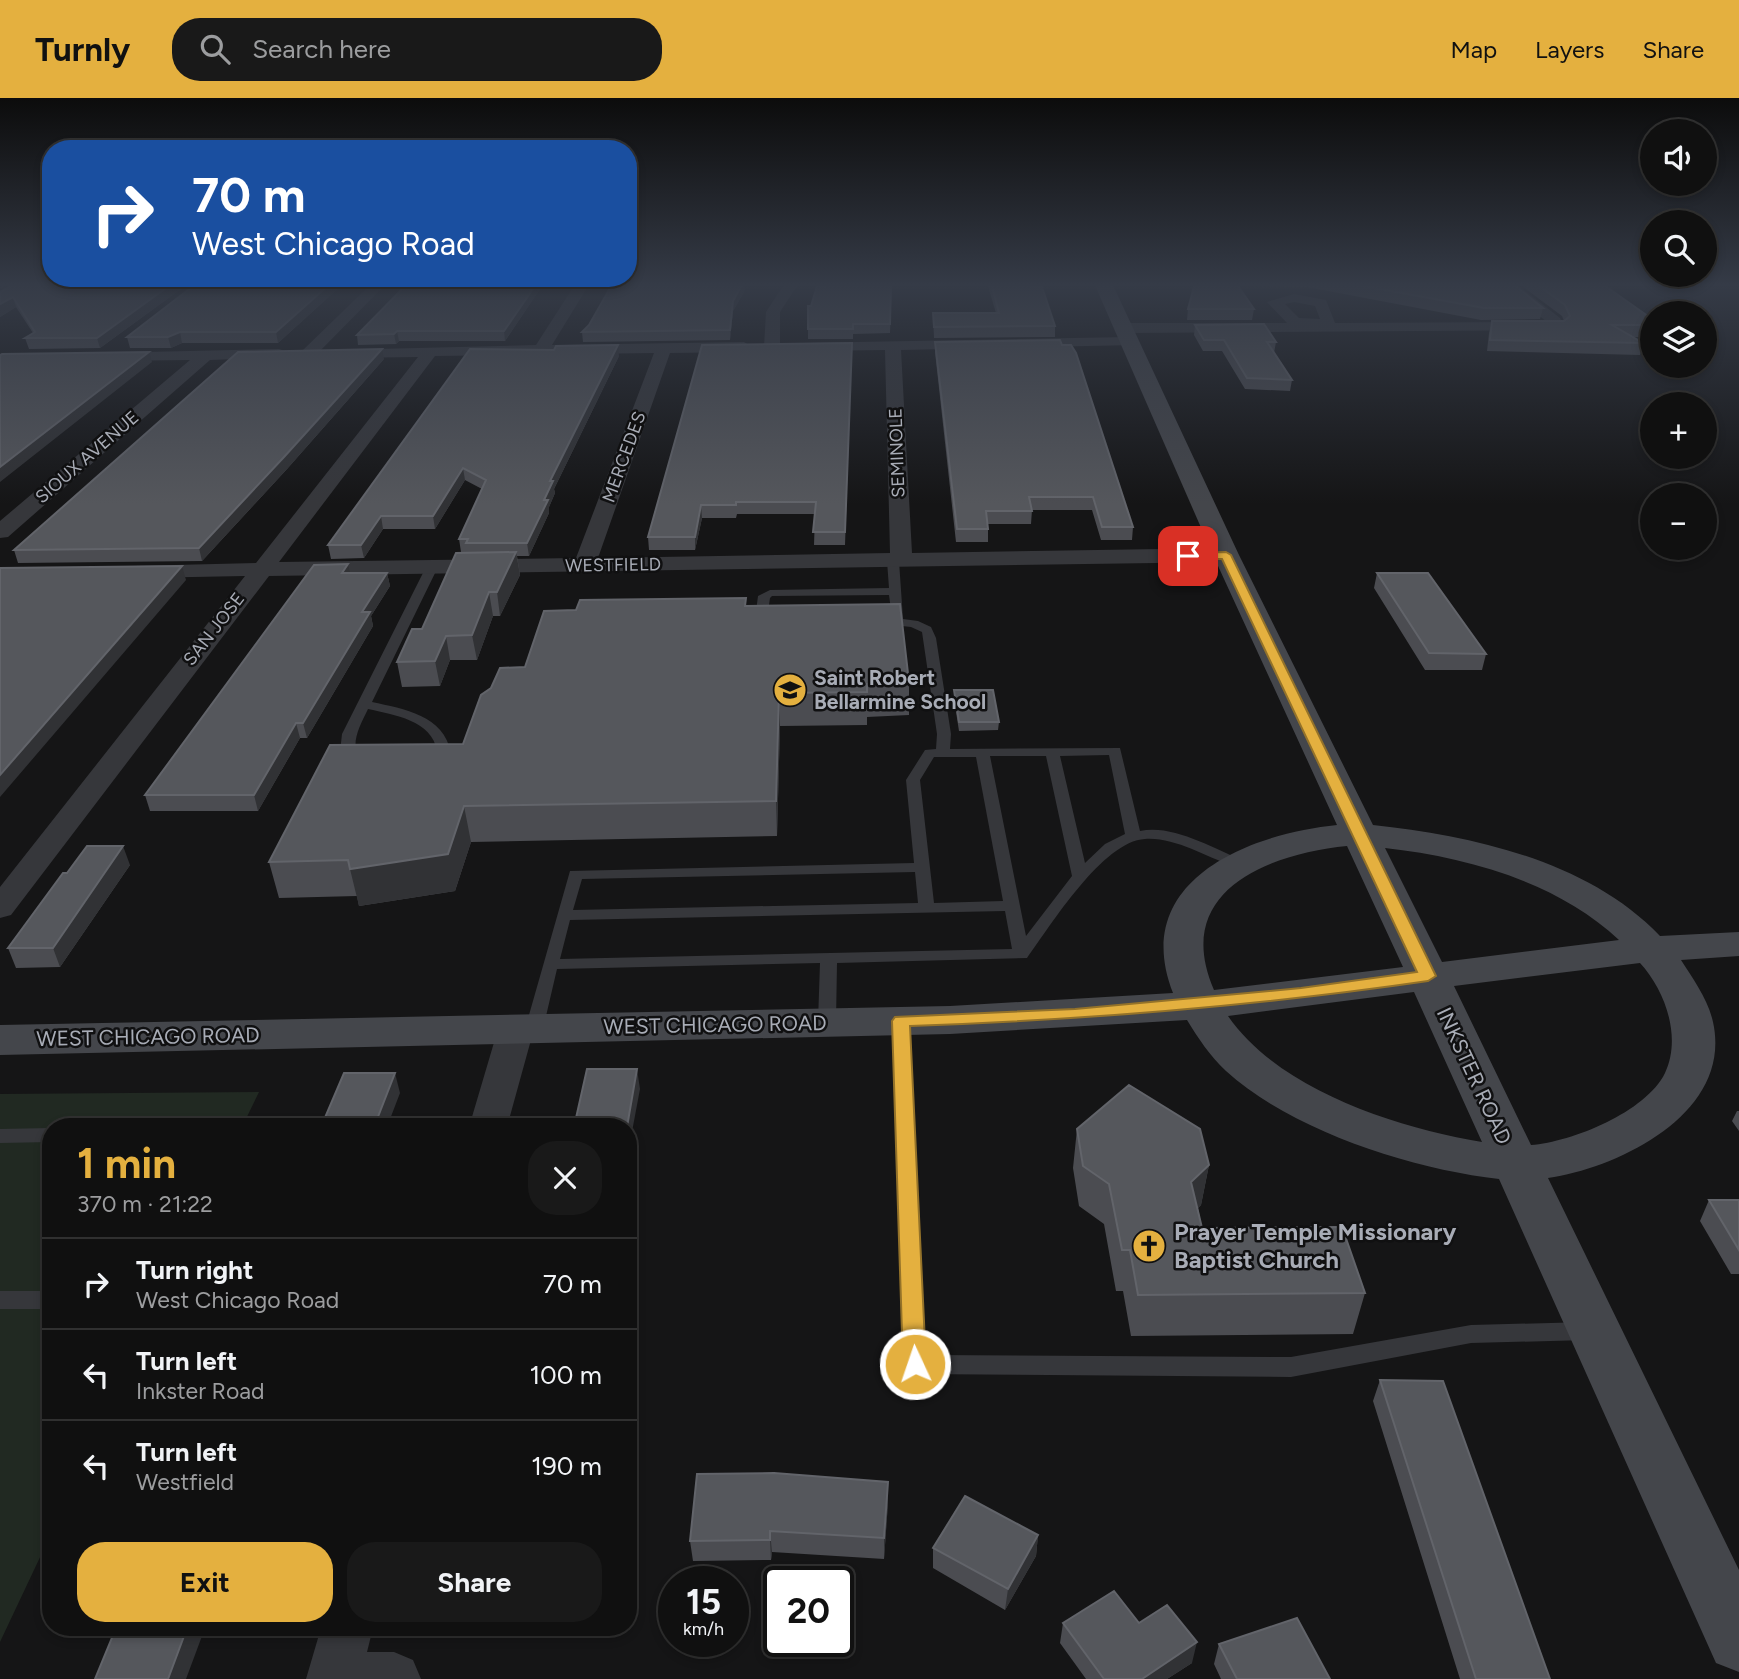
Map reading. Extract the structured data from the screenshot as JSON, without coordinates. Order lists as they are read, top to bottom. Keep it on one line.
{"streets":{"main road":["WEST CHICAGO ROAD","INKSTER ROAD"],"street":["SEMINOLE","SIOUX AVENUE","MERCEDES","WESTFIELD","SAN JOSE"]},"crossings":[["SEMINOLE","WESTFIELD"],["MERCEDES","WESTFIELD"],["WESTFIELD","SAN JOSE"],["WESTFIELD","INKSTER ROAD"],["WEST CHICAGO ROAD","INKSTER ROAD"]],"places":{"school or university":["Saint Robert Bellarmine School"],"church":["Prayer Temple Missionary Baptist Church"]},"page":{"header":"Turnly","search":"Search here","nav":["Map","Layers","Share"],"map_buttons":["+","−"],"turn":["70 m","West Chicago Road"],"heading":["1 min","370 m · 21:22"],"list":[{"name":"Turn right","note":"West Chicago Road","value":"70 m"},{"name":"Turn left","note":"Inkster Road","value":"100 m"},{"name":"Turn left","note":"Westfield","value":"190 m"}],"buttons":["Exit","Share"],"speed":"15 km/h","limit":"20"}}
